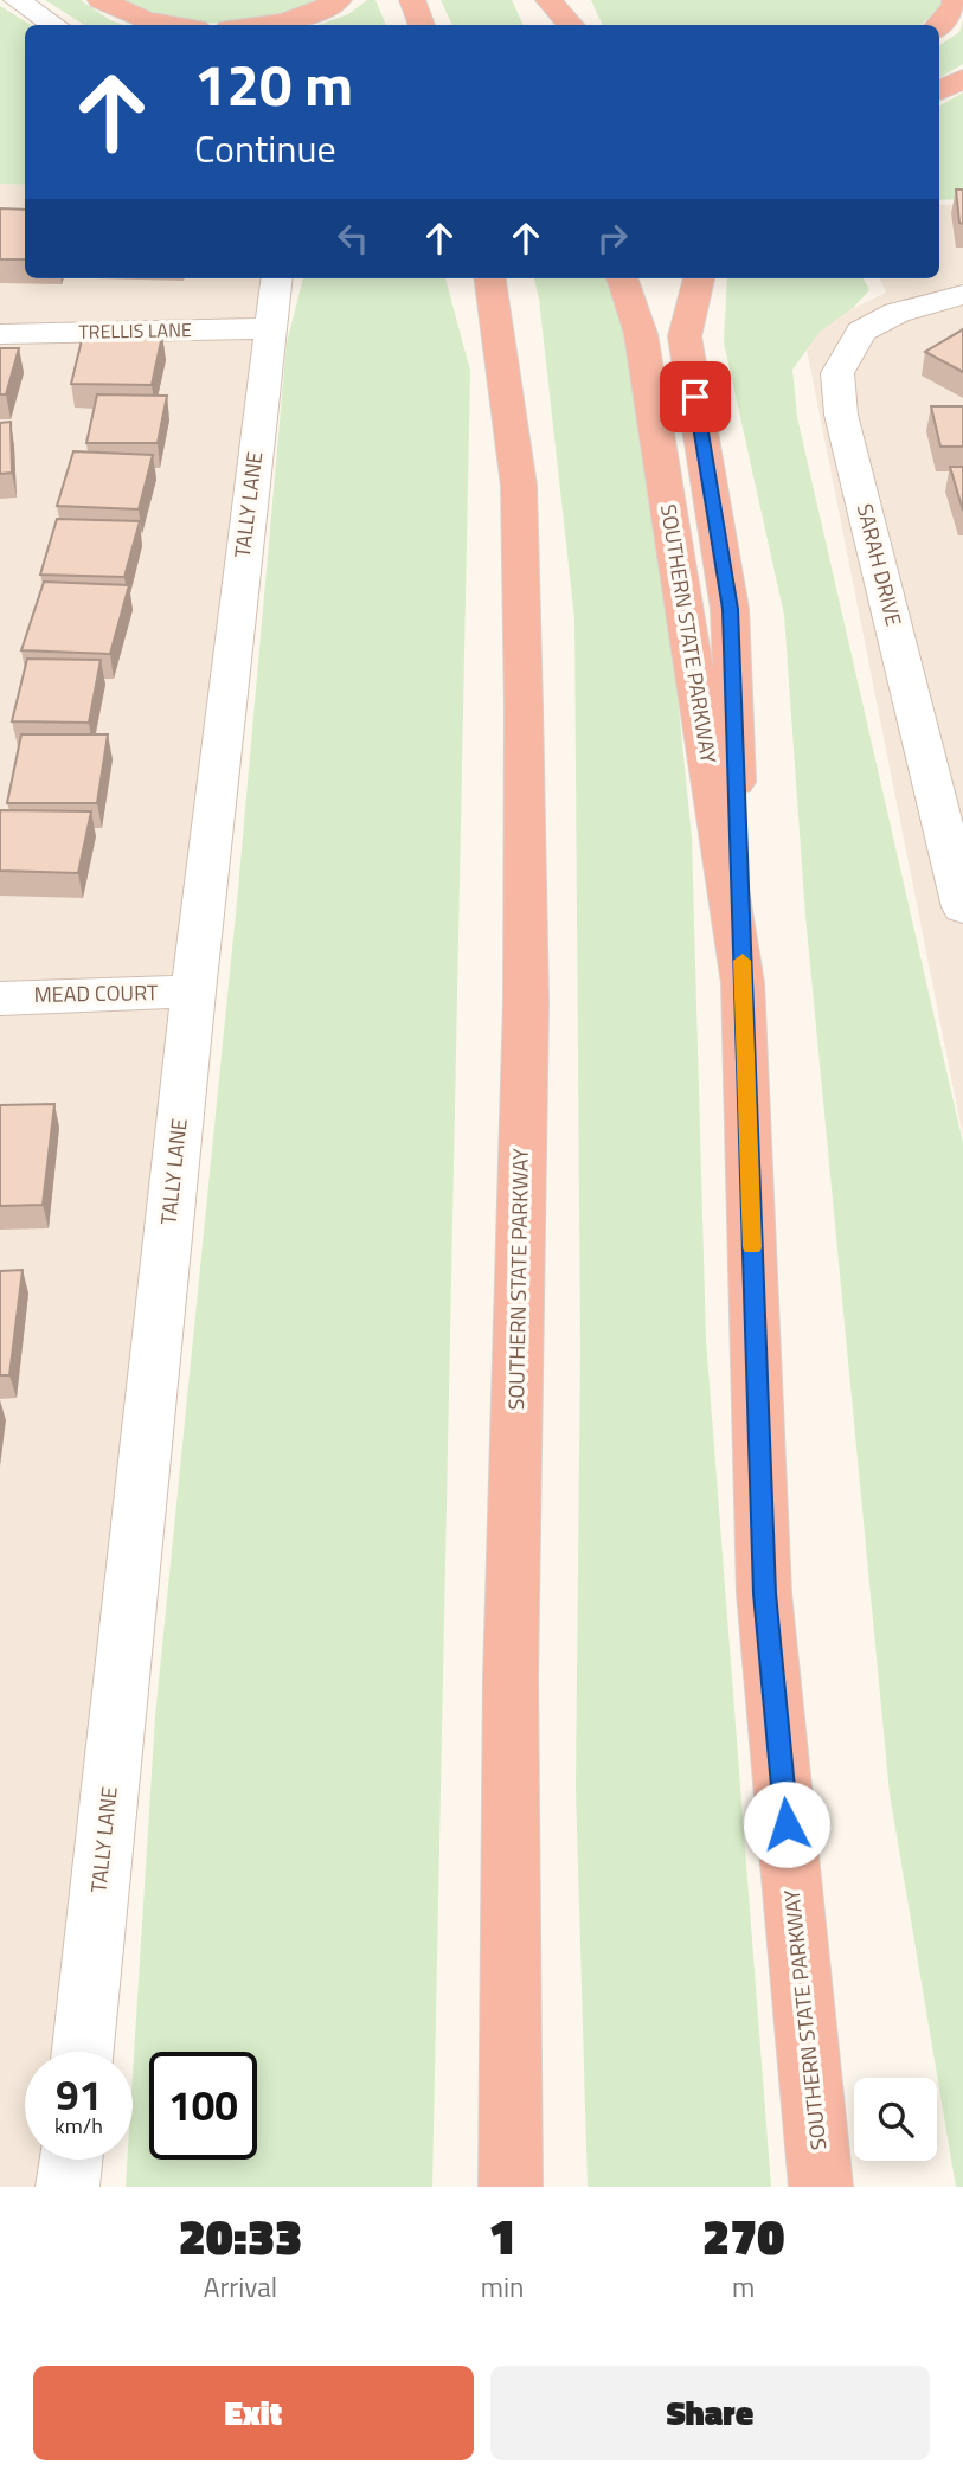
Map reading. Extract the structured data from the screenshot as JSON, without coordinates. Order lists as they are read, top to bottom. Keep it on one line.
{"streets":{"highway":["SOUTHERN STATE PARKWAY"],"street":["TRELLIS LANE","TALLY LANE","SARAH DRIVE","MEAD COURT"]},"crossings":[["TRELLIS LANE","TALLY LANE"],["TALLY LANE","MEAD COURT"]],"page":{"turn":["120 m","Continue"],"speed":"91 km/h","limit":"100","eta":["20:33","Arrival","1","min","270","m"],"buttons":["Exit","Share"]}}
